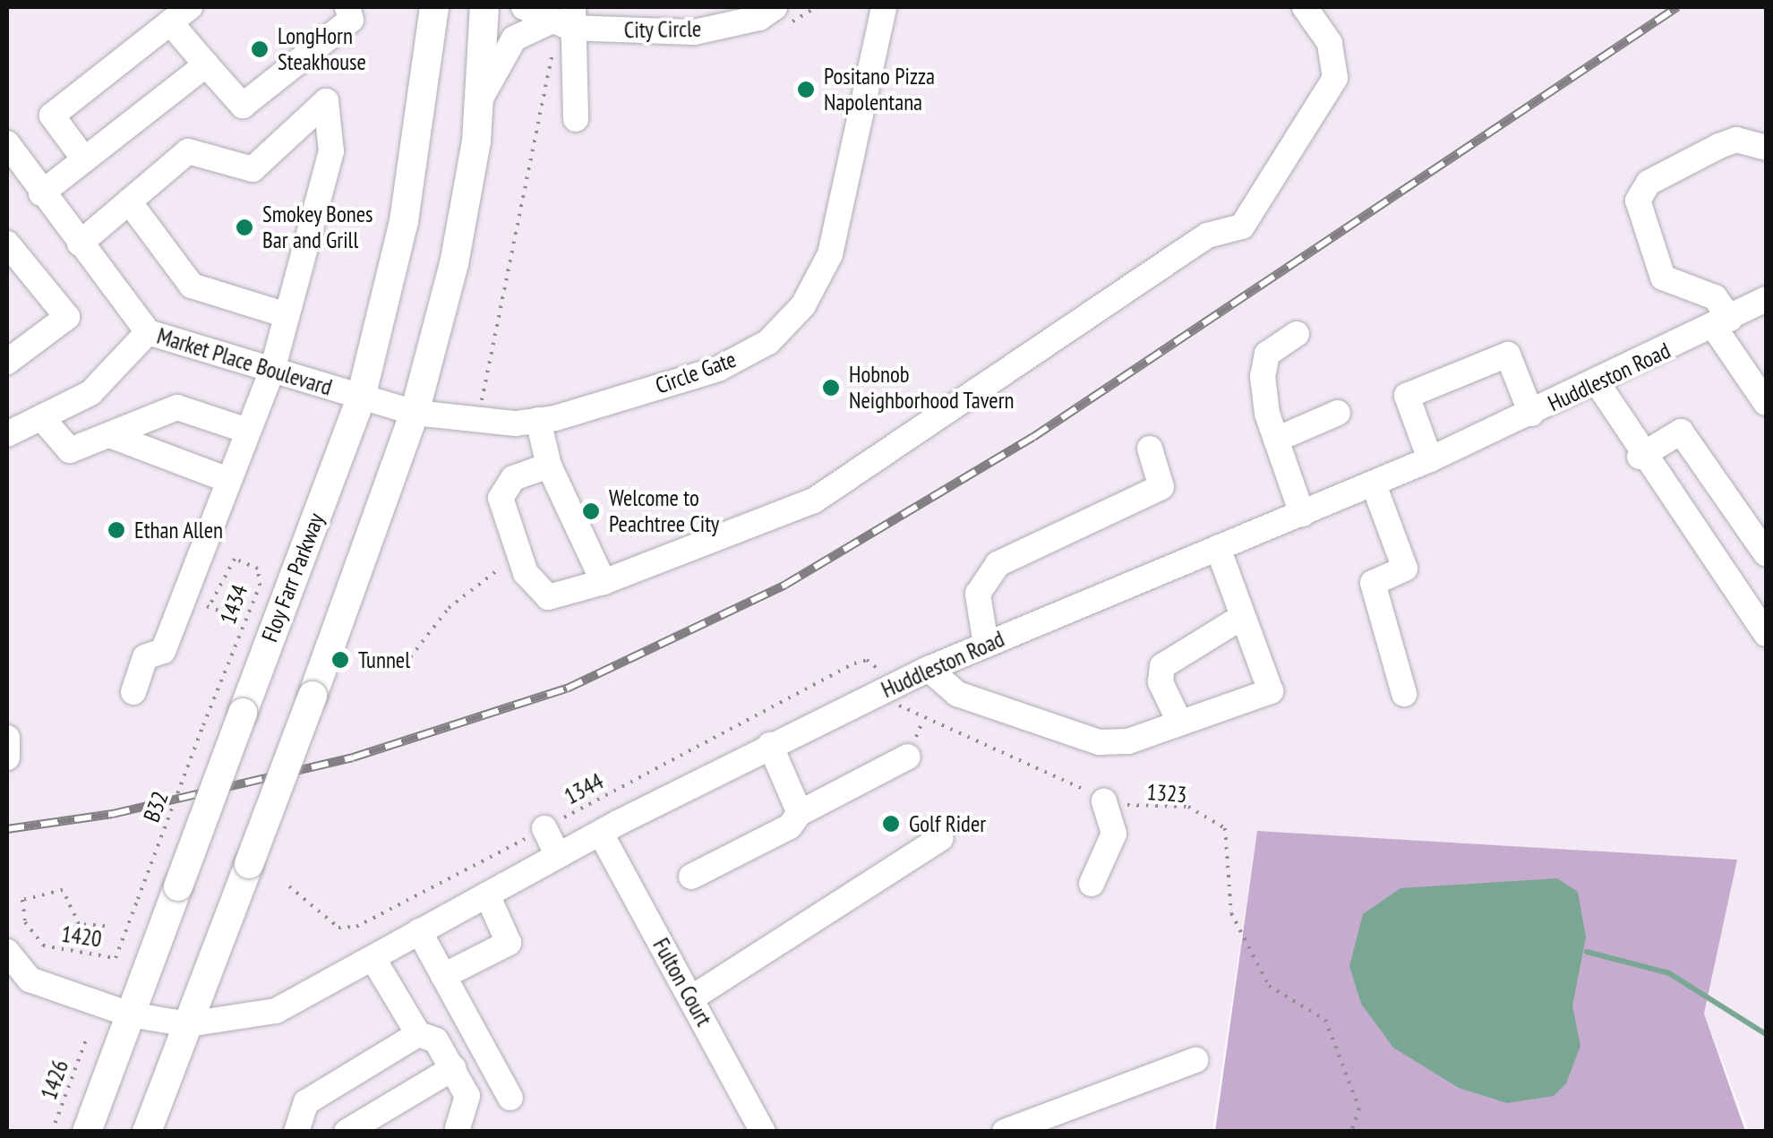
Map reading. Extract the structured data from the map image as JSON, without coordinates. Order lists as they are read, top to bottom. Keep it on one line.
{"streets":{"main road":["Floy Farr Parkway"],"street":["City Circle","Market Place Boulevard","Circle Gate","Huddleston Road","Fulton Court"],"path":["1434","1344","1323","B32","1420","1426"]},"crossings":[["Market Place Boulevard","Circle Gate"],["Market Place Boulevard","Floy Farr Parkway"],["Huddleston Road","Floy Farr Parkway"],["Huddleston Road","1344"],["Huddleston Road","1323"],["Huddleston Road","Fulton Court"],["1434","B32"],["1344","1323"],["B32","1420"]],"places":["LongHorn Steakhouse","Positano Pizza Napolentana","Smokey Bones Bar and Grill","Hobnob Neighborhood Tavern","Welcome to Peachtree City","Ethan Allen","Tunnel","Golf Rider"]}
